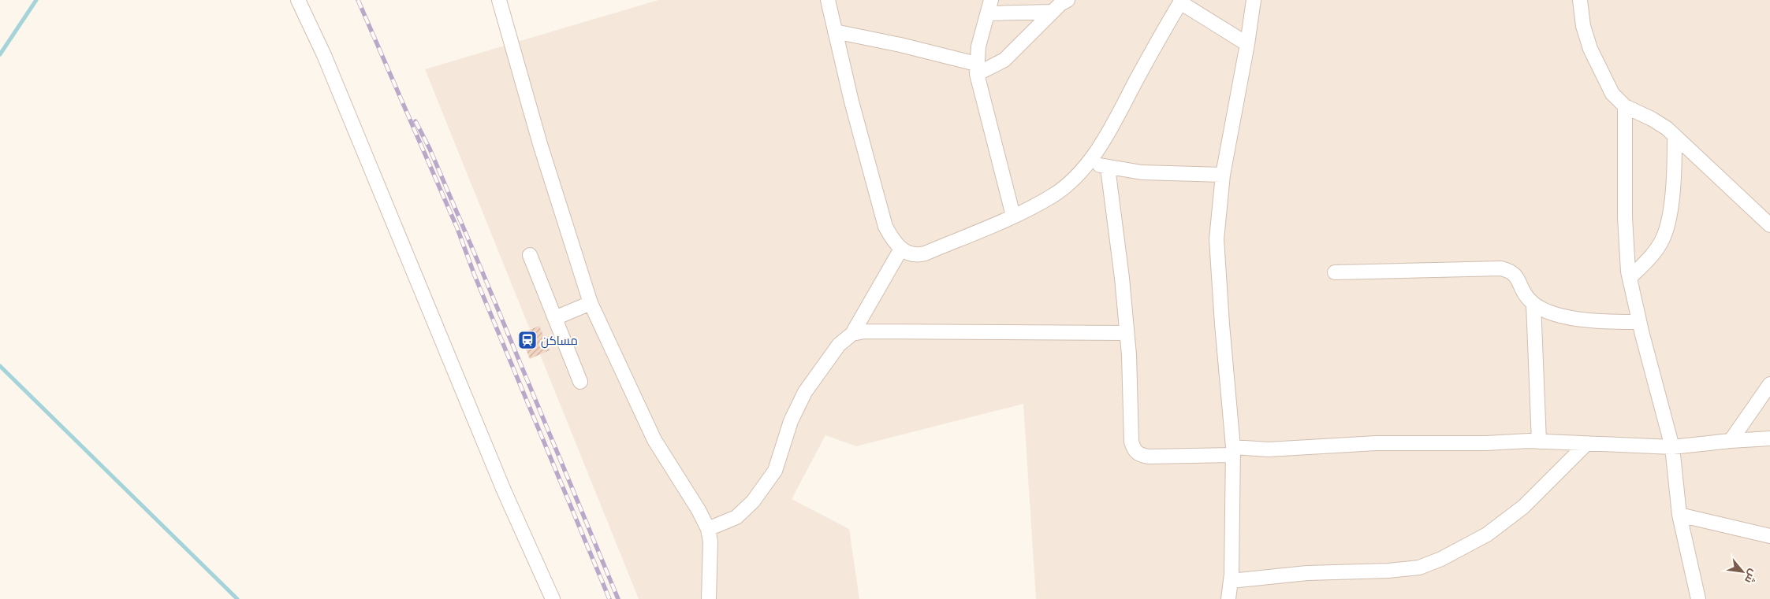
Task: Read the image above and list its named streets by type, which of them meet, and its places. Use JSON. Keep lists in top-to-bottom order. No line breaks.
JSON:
{"places":{"station":["مساكن"]},"north":"bottom right"}
